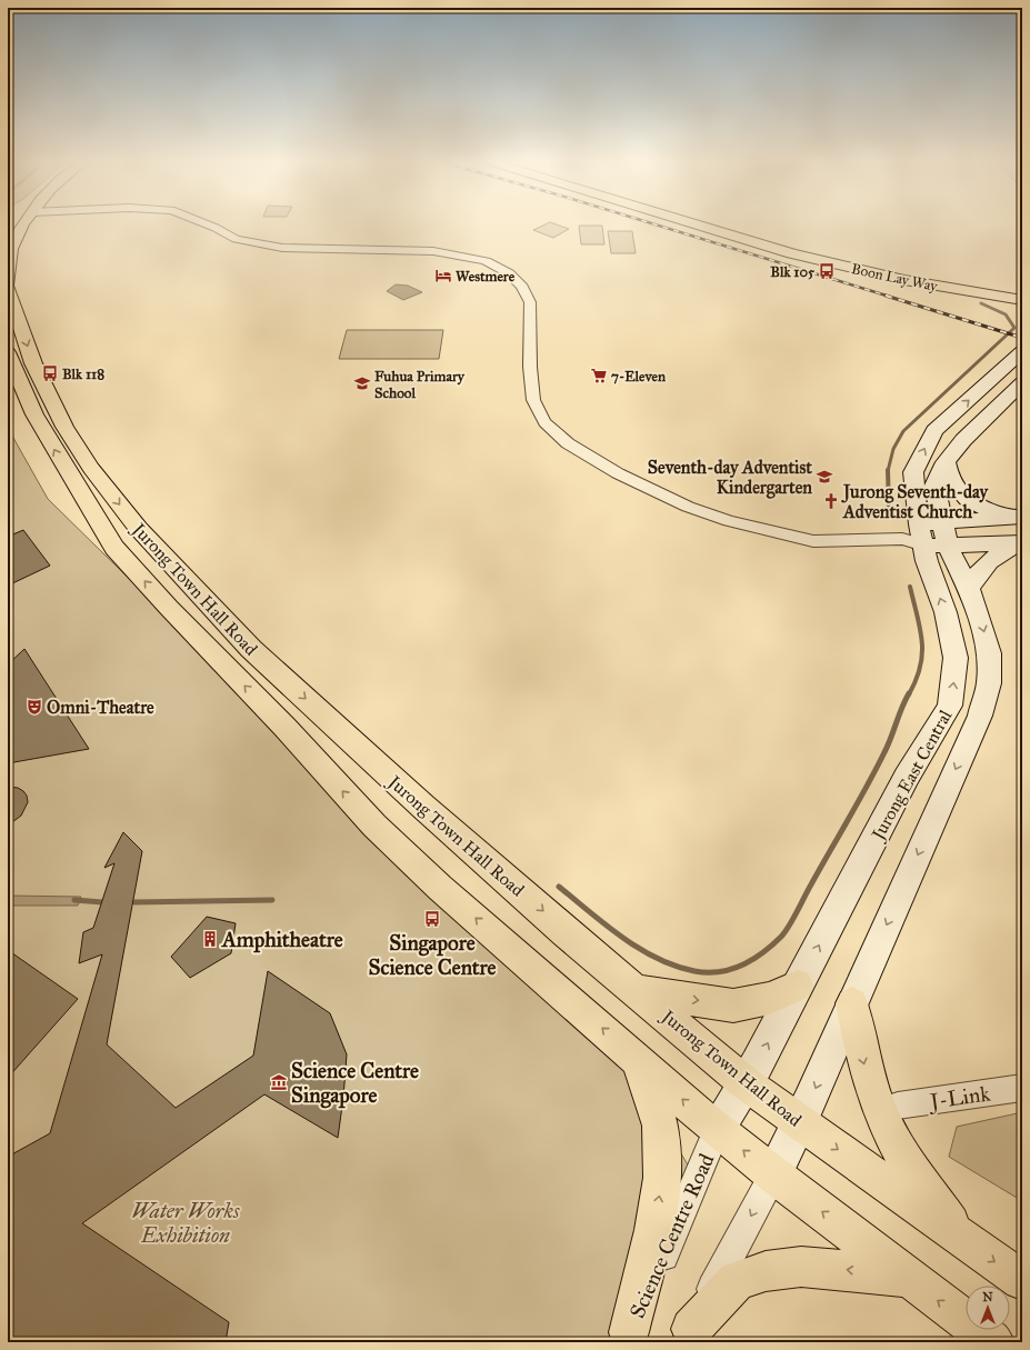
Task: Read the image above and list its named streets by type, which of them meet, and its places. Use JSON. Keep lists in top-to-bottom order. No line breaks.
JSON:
{"streets":{"main road":["Boon Lay Way","Jurong Town Hall Road","Jurong East Central"],"street":["J-Link","Science Centre Road"]},"crossings":[["Jurong Town Hall Road","Jurong East Central"],["Jurong Town Hall Road","Science Centre Road"],["Jurong East Central","Science Centre Road"]],"parks":["Water Works Exhibition"],"places":{"bus stop":["Blk 105","Blk 118","Singapore Science Centre"],"hotel":["Westmere"],"supermarket":["7-Eleven"],"school or university":["Fuhua Primary School","Seventh-day Adventist Kindergarten"],"church":["Jurong Seventh-day Adventist Church"],"theatre":["Omni-Theatre"],"building":["Amphitheatre"],"museum":["Science Centre Singapore"]},"north":"top"}
